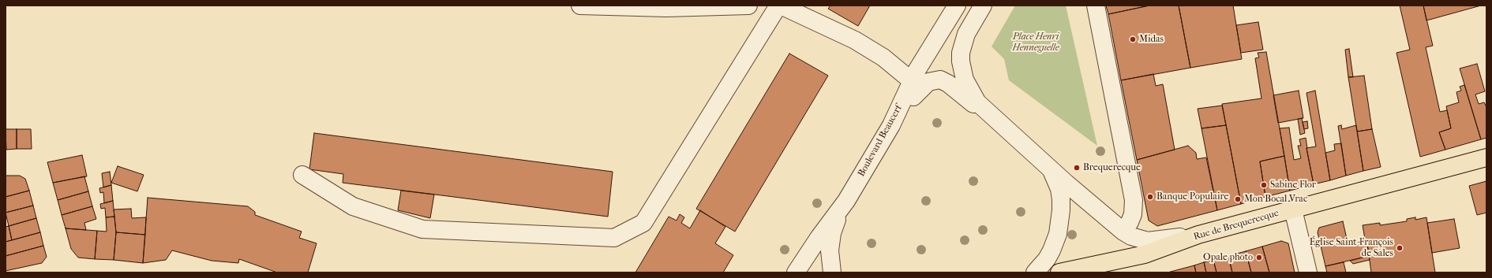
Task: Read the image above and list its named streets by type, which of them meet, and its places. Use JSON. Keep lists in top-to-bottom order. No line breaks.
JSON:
{"streets":{"main road":["Rue de Brequerecque"],"street":["Boulevard Beaucerf"]},"parks":["Place Henri Henneguelle"],"places":["Midas","Brequerecque","Sabine Flor","Banque Populaire","Mon Bocal Vrac","Église Saint-François de Sales","Opale photo"]}
